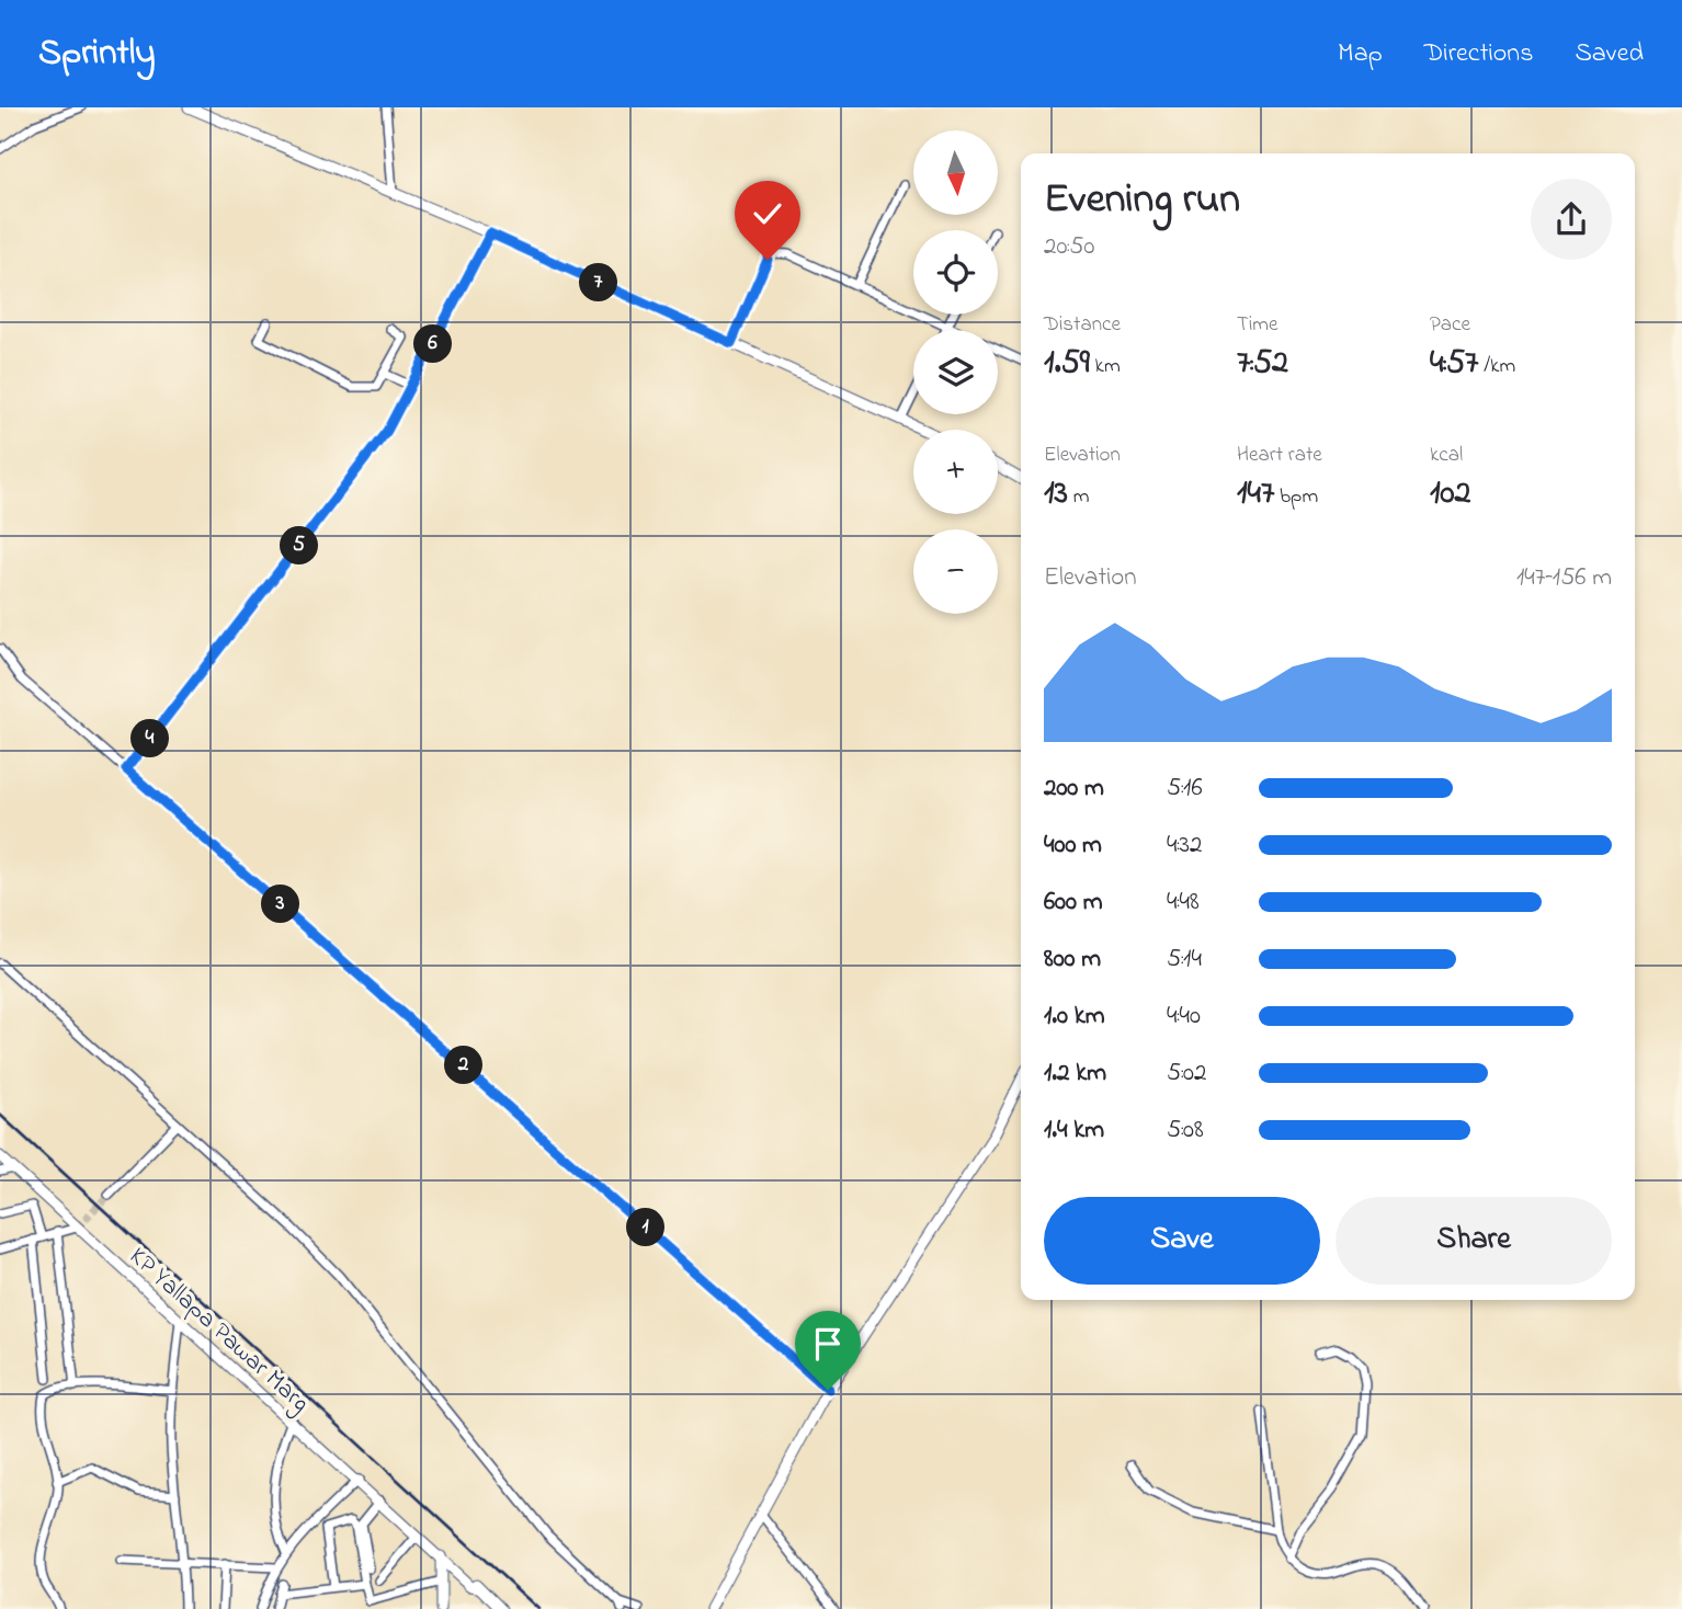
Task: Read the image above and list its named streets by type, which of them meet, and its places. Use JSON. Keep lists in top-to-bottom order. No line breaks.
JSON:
{"streets":{"street":["KP Yallapa Pawar Marg"]},"north":"bottom","page":{"header":"Sprintly","nav":["Map","Directions","Saved"],"map_buttons":["+","−"],"heading":["Evening run","20:50"],"pins":["7","6","5","4","3","2","1"],"stats":[["Distance","1.59 km"],["Time","7:52"],["Pace","4:57 /km"],["Elevation","13 m"],["Heart rate","147 bpm"],["kcal","102"]],"chart":["Elevation","147–156 m"],"list":[{"name":"200 m","note":"5:16"},{"name":"400 m","note":"4:32"},{"name":"600 m","note":"4:48"},{"name":"800 m","note":"5:14"},{"name":"1.0 km","note":"4:40"},{"name":"1.2 km","note":"5:02"},{"name":"1.4 km","note":"5:08"}],"buttons":["Save","Share"]}}
